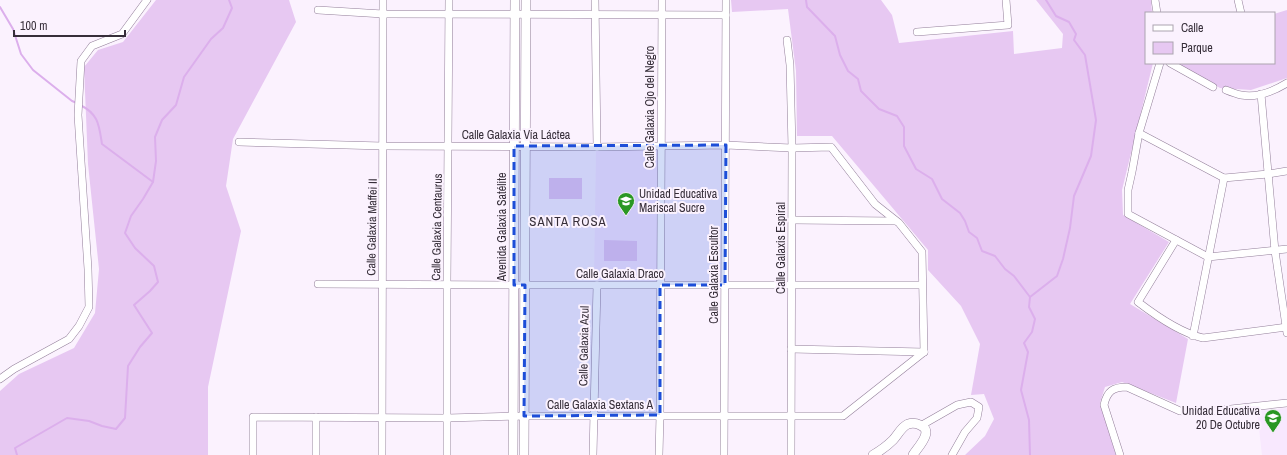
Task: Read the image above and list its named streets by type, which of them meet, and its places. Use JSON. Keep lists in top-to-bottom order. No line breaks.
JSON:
{"streets":{"street":["Calle Galaxia Ojo del Negro","Calle Galaxia Vía Láctea","Calle Galaxia Maffei II","Calle Galaxia Centaurus","Avenida Galaxia Satélite","Calle Galaxis Espiral","Calle Galaxia Draco","Calle Galaxia Escultor","Calle Galaxia Azul","Calle Galaxia Sextans A"]},"crossings":[["Calle Galaxia Ojo del Negro","Calle Galaxia Vía Láctea"],["Calle Galaxia Ojo del Negro","Calle Galaxia Draco"],["Calle Galaxia Ojo del Negro","Calle Galaxia Sextans A"],["Calle Galaxia Vía Láctea","Calle Galaxia Maffei II"],["Calle Galaxia Vía Láctea","Calle Galaxia Centaurus"],["Calle Galaxia Vía Láctea","Avenida Galaxia Satélite"],["Calle Galaxia Vía Láctea","Calle Galaxis Espiral"],["Calle Galaxia Vía Láctea","Calle Galaxia Escultor"],["Calle Galaxia Maffei II","Calle Galaxia Draco"],["Calle Galaxia Maffei II","Calle Galaxia Sextans A"],["Calle Galaxia Centaurus","Calle Galaxia Draco"],["Calle Galaxia Centaurus","Calle Galaxia Sextans A"],["Avenida Galaxia Satélite","Calle Galaxia Draco"],["Avenida Galaxia Satélite","Calle Galaxia Sextans A"],["Calle Galaxis Espiral","Calle Galaxia Draco"],["Calle Galaxis Espiral","Calle Galaxia Sextans A"],["Calle Galaxia Draco","Calle Galaxia Escultor"],["Calle Galaxia Draco","Calle Galaxia Azul"],["Calle Galaxia Escultor","Calle Galaxia Sextans A"],["Calle Galaxia Azul","Calle Galaxia Sextans A"]],"districts":["SANTA ROSA"],"places":{"school or university":["Unidad Educativa Mariscal Sucre","Unidad Educativa 20 De Octubre"]},"legend":["Calle","Parque"],"scale_bar":"100 m"}
